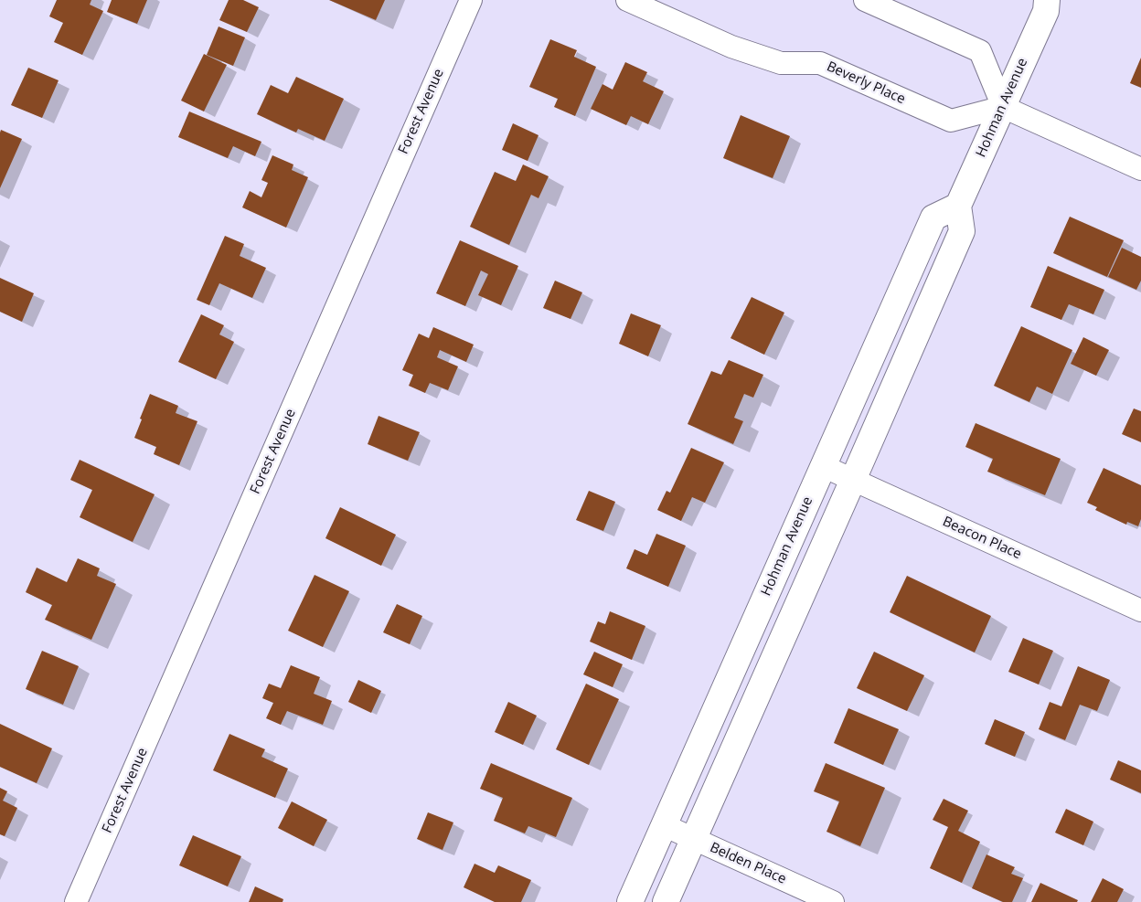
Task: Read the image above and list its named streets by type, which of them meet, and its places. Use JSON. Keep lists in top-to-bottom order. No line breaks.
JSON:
{"streets":{"main road":["Hohman Avenue"],"street":["Beverly Place","Forest Avenue","Beacon Place","Belden Place"]},"crossings":[["Beverly Place","Hohman Avenue"],["Hohman Avenue","Beacon Place"],["Hohman Avenue","Belden Place"]]}
